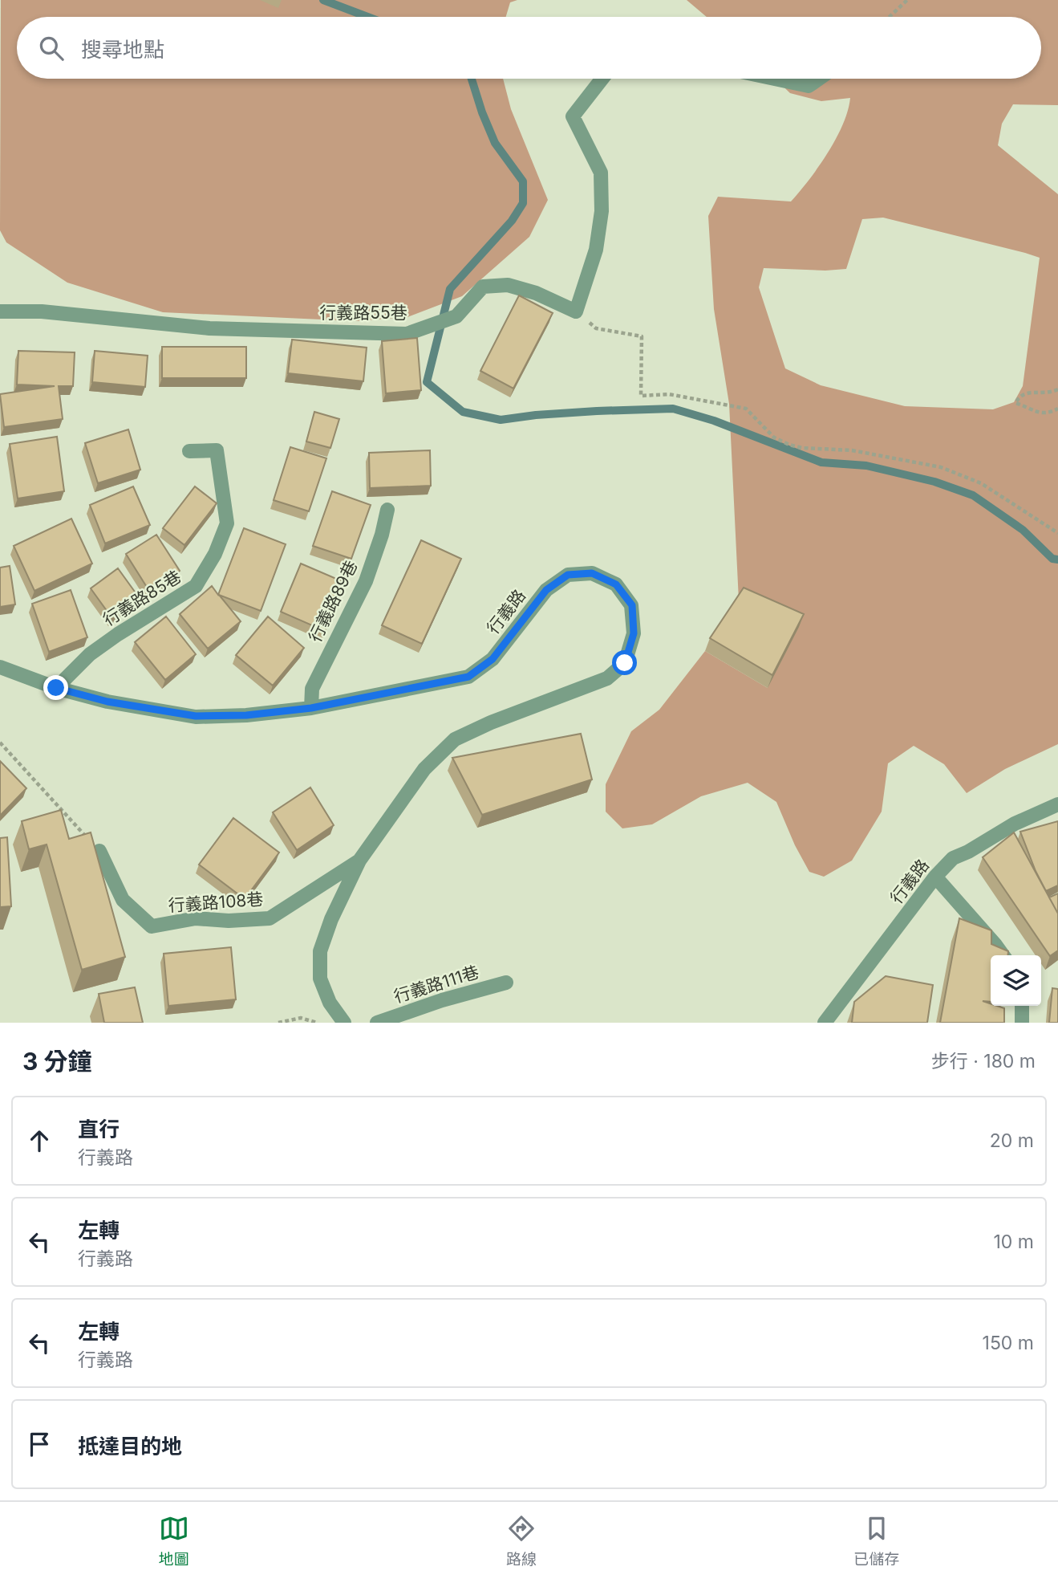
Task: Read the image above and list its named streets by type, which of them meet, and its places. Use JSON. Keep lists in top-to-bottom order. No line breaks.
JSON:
{"streets":{"street":["行義路55巷","行義路85巷","行義路89巷","行義路","行義路108巷","行義路111巷"]},"crossings":[["行義路85巷","行義路"],["行義路89巷","行義路"],["行義路","行義路108巷"]],"page":{"search":"搜尋地點","heading":["3 分鐘","步行 · 180 m"],"list":[["直行","行義路","20 m"],["左轉","行義路","10 m"],["左轉","行義路","150 m"],"抵達目的地"],"nav":["地圖","路線","已儲存"]}}
